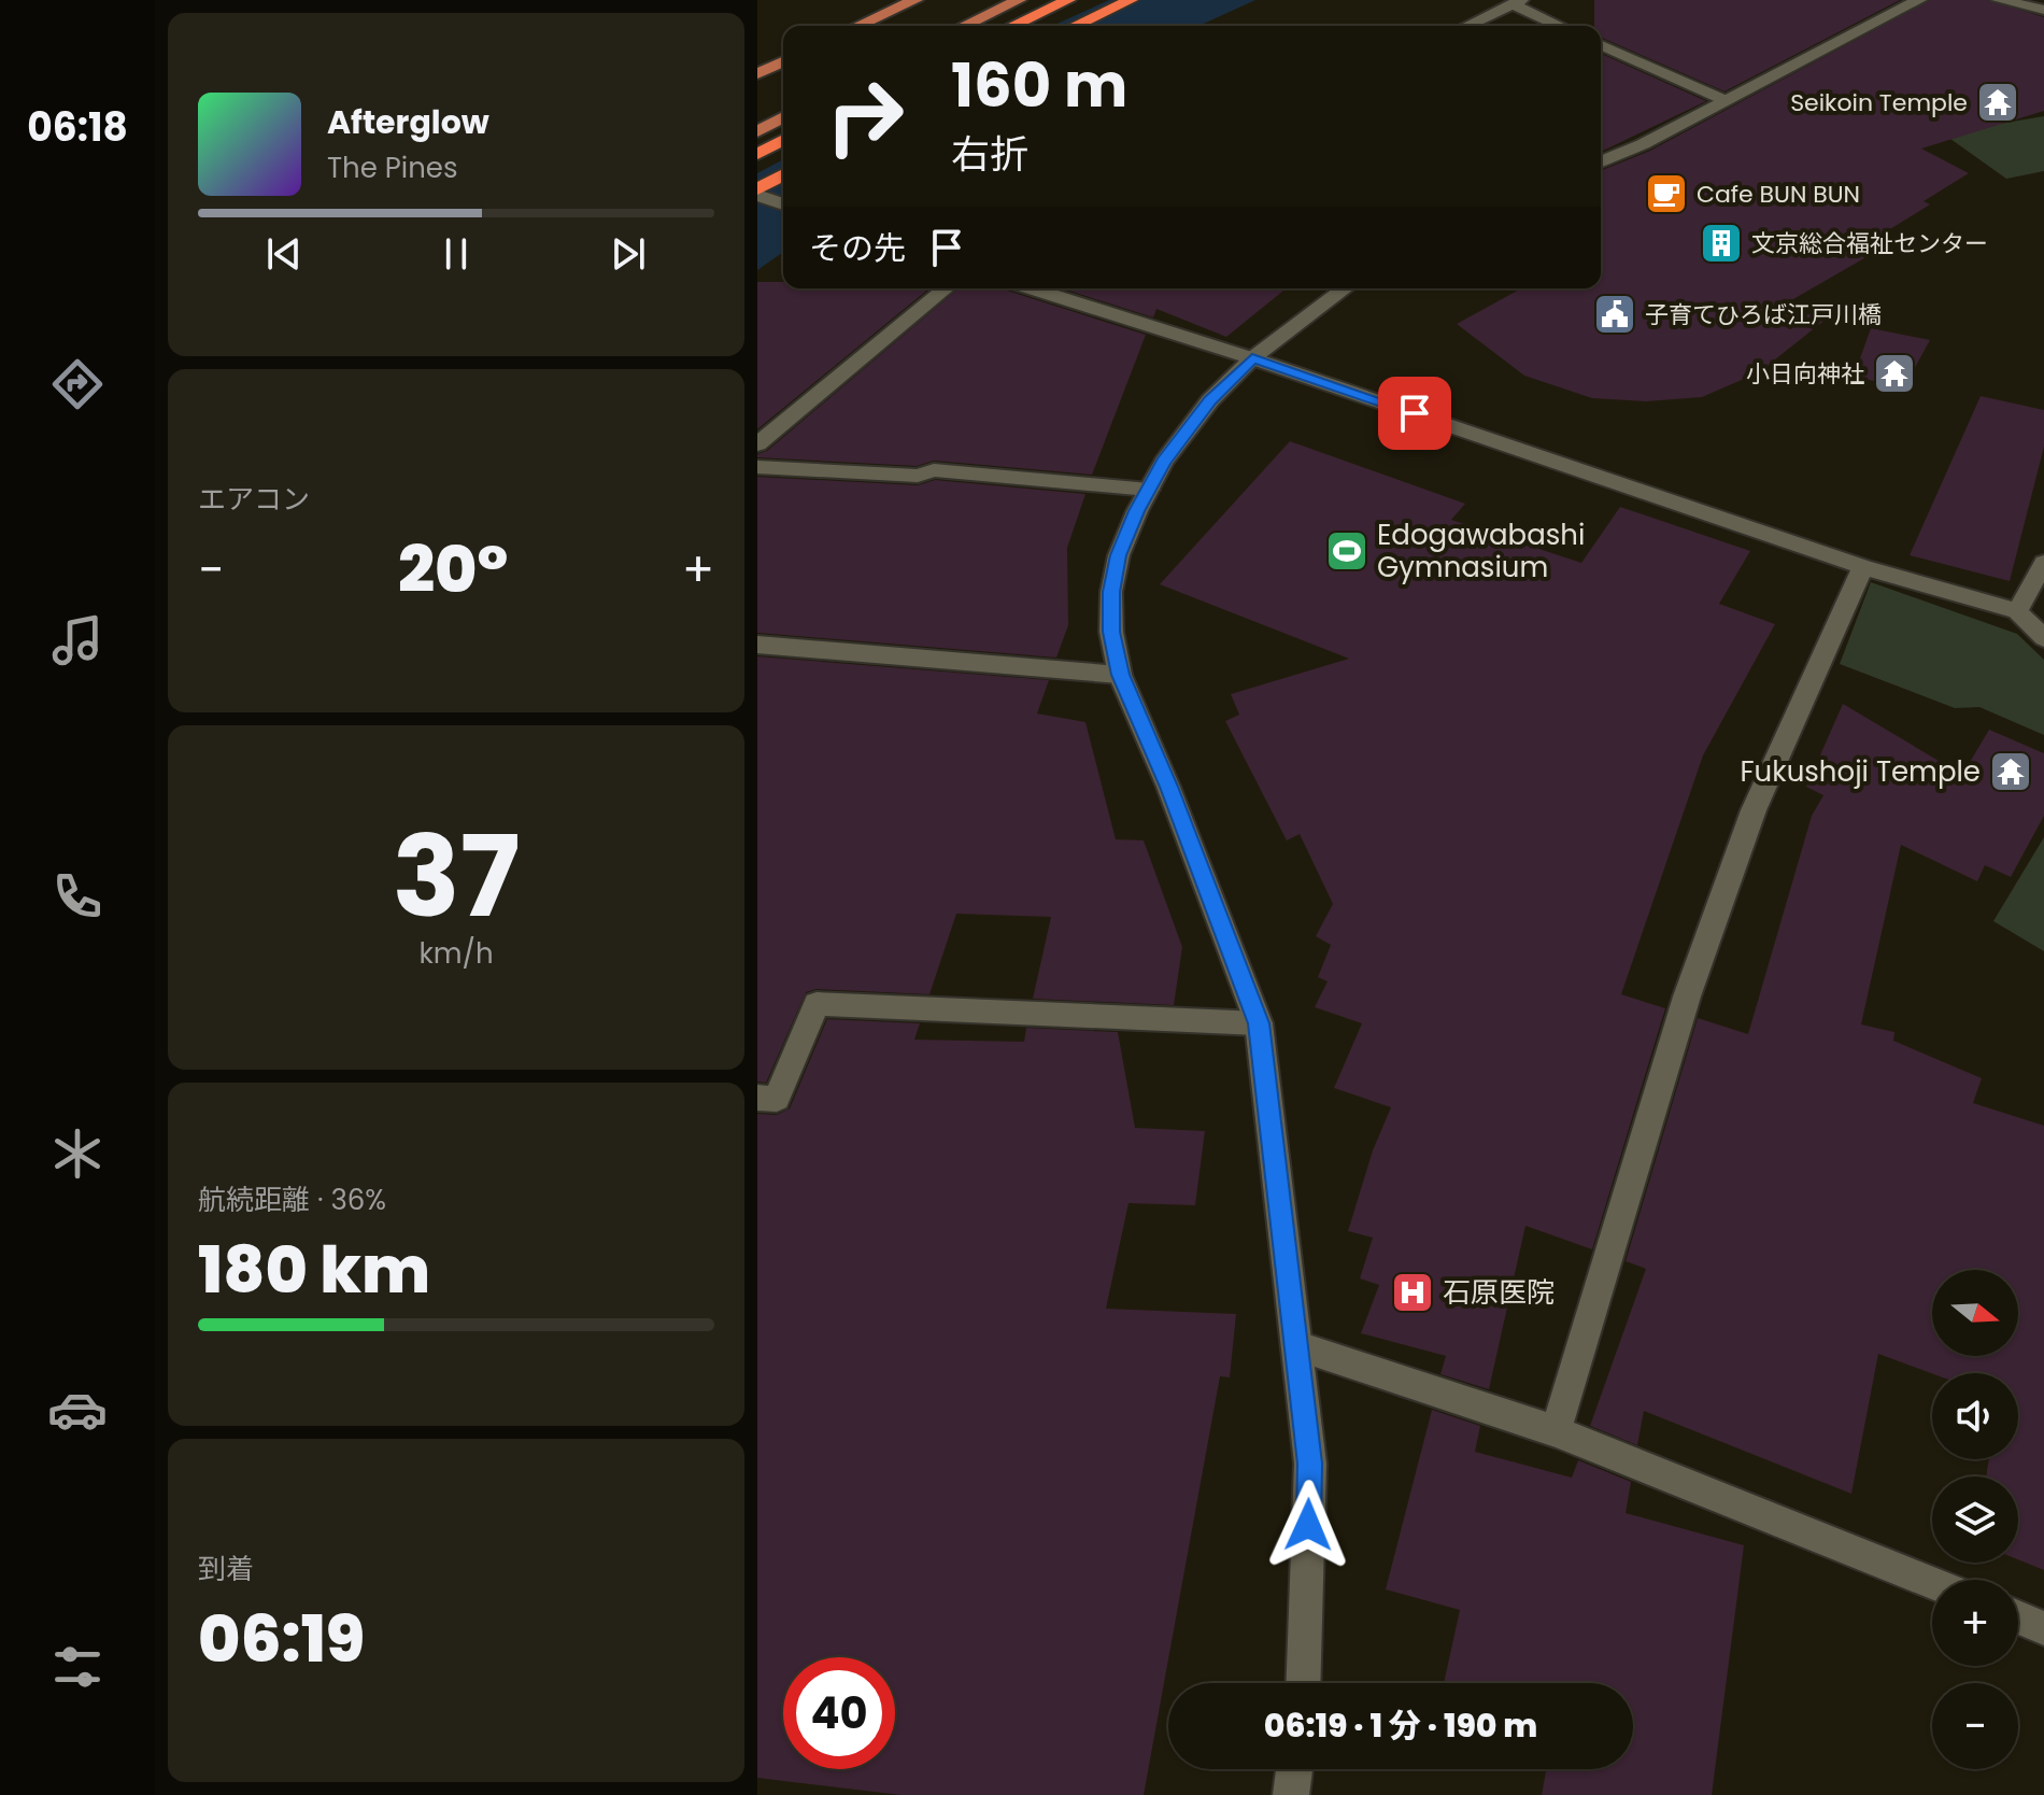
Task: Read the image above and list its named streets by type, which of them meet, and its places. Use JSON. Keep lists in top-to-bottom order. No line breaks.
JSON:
{"places":{"temple":["Seikoin Temple","小日向神社","Fukushoji Temple"],"cafe":["Cafe BUN BUN"],"building":["文京総合福祉センター"],"public building":["子育てひろば江戸川橋"],"sports":["Edogawabashi Gymnasium"],"hospital":["石原医院"]},"north":"right","page":{"tabs":"06:18","turn":["160 m","右折"],"song":["Afterglow","The Pines"],"then":"その先","tile":["エアコン",["37","km/h"],["航続距離 · 36%","180 km"],["到着","06:19"]],"heat":["−","20°","+"],"map_buttons":["+","−"],"limit":"40","trip":"06:19 · 1 分 · 190 m"}}
